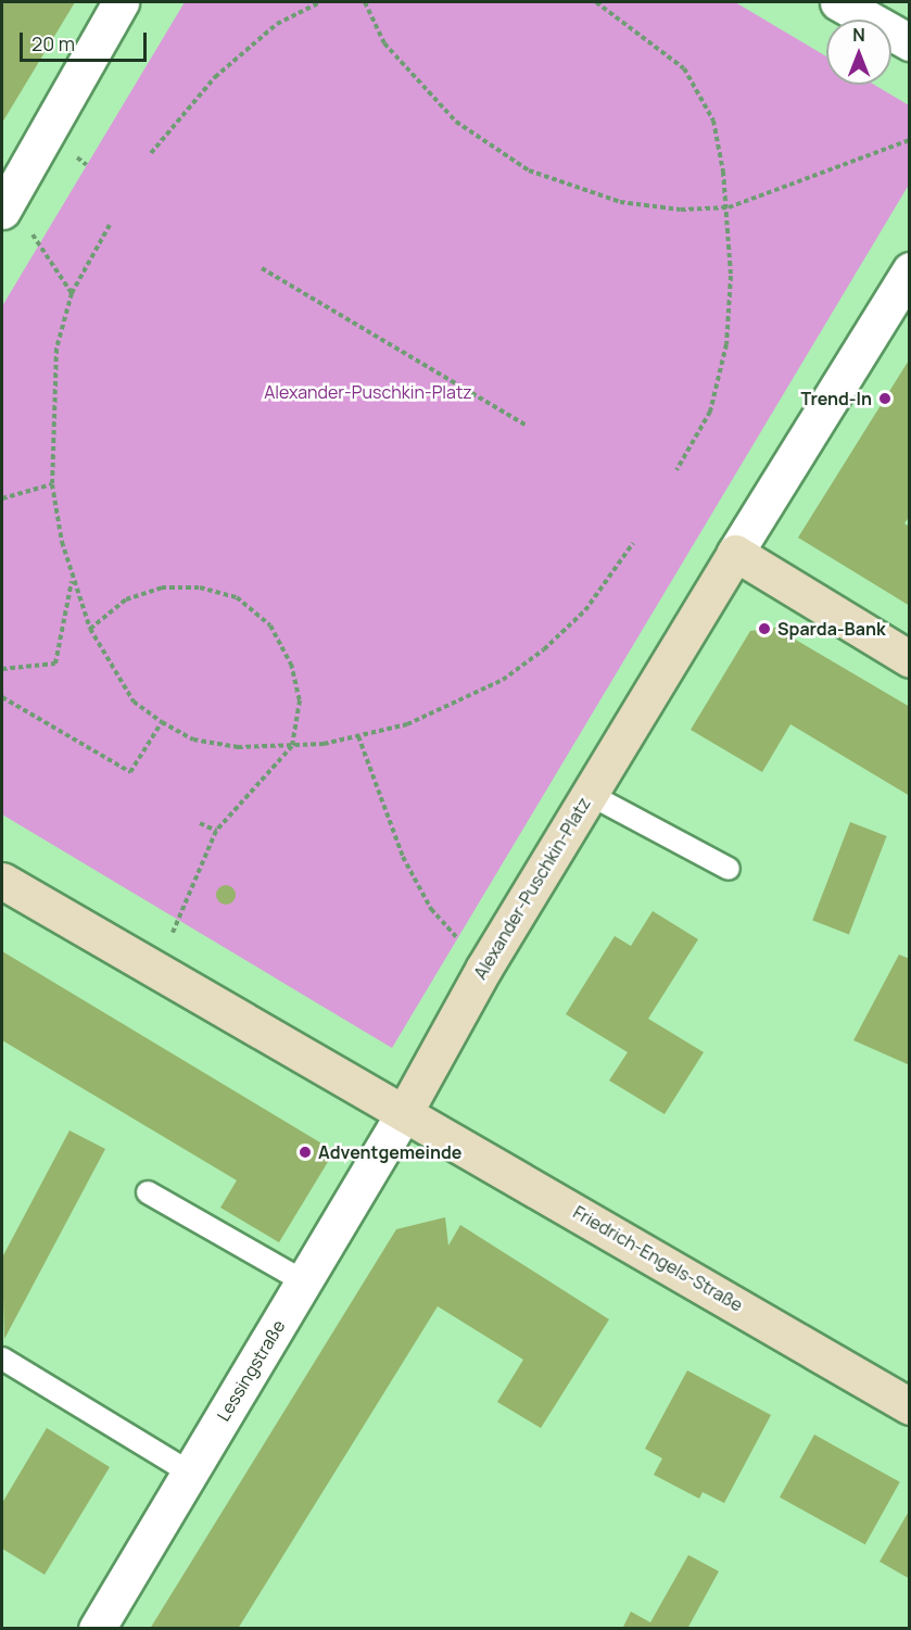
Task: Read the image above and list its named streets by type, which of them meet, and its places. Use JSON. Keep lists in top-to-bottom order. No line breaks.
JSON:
{"streets":{"main road":["Alexander-Puschkin-Platz","Friedrich-Engels-Straße"],"street":["Lessingstraße"]},"crossings":[["Alexander-Puschkin-Platz","Friedrich-Engels-Straße"],["Alexander-Puschkin-Platz","Lessingstraße"],["Friedrich-Engels-Straße","Lessingstraße"]],"parks":["Alexander-Puschkin-Platz"],"places":["Trend-In","Sparda-Bank","Adventgemeinde"],"scale_bar":"20 m","north":"top"}
